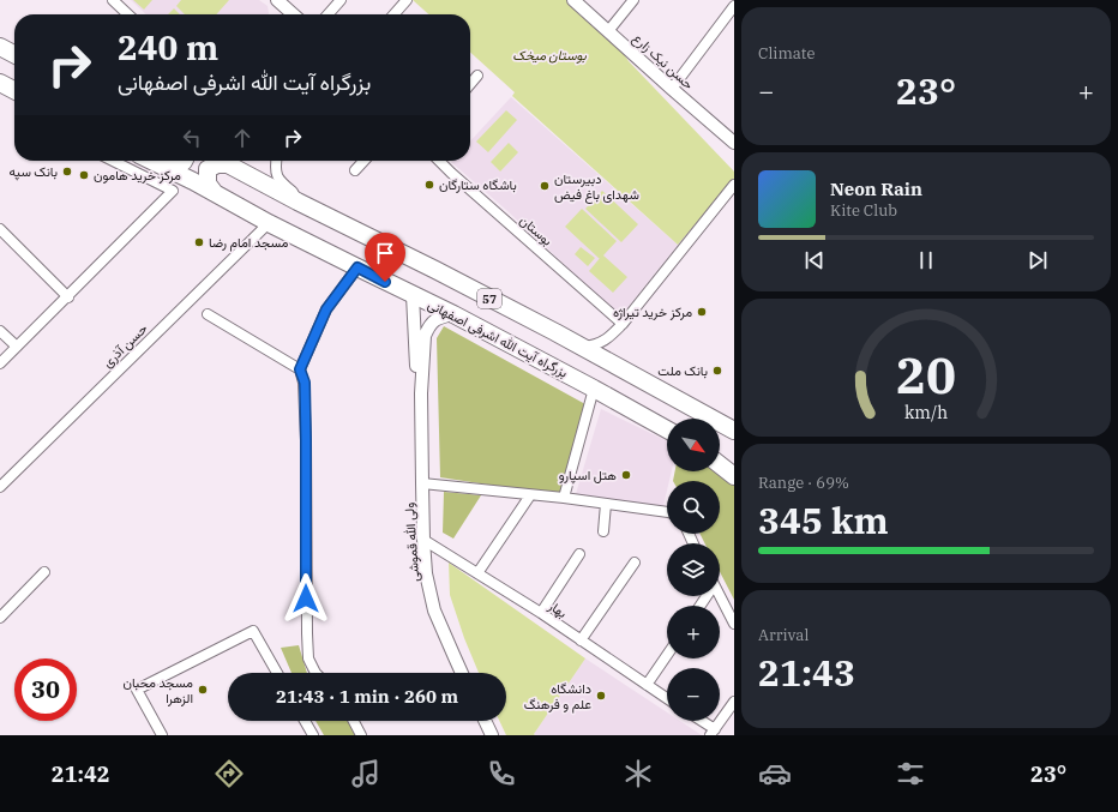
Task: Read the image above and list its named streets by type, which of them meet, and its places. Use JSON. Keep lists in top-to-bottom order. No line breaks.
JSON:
{"streets":{"highway":["57","بزرگراه آیت الله اشرفی اصفهانی"],"street":["حسن نیک زارع","بوستان","حسن آذری","ولی الله قموشی","بهار"]},"crossings":[["بزرگراه آیت الله اشرفی اصفهانی","حسن آذری"],["بزرگراه آیت الله اشرفی اصفهانی","ولی الله قموشی"],["ولی الله قموشی","بهار"]],"parks":["بوستان میخک"],"places":["بانک سپه","مرکز خرید هامون","باشگاه ستارگان","دبیرستان شهدای باغ فیض","مسجد امام رضا","مرکز خرید تیراژه","بانک ملت","هتل اسپارو","مسجد محبان الزهرا","دانشگاه علم و فرهنگ"],"north":"bottom right","page":{"tile":["Climate",["Range · 69%","345 km"],["Arrival","21:43"]],"turn":["240 m","بزرگراه آیت الله اشرفی اصفهانی"],"heat":["−","23°","+"],"song":["Neon Rain","Kite Club"],"map_buttons":["+","−"],"limit":"30","trip":"21:43 · 1 min · 260 m","tabs":["21:42","23°"],"gauge":["20","km/h"]}}
